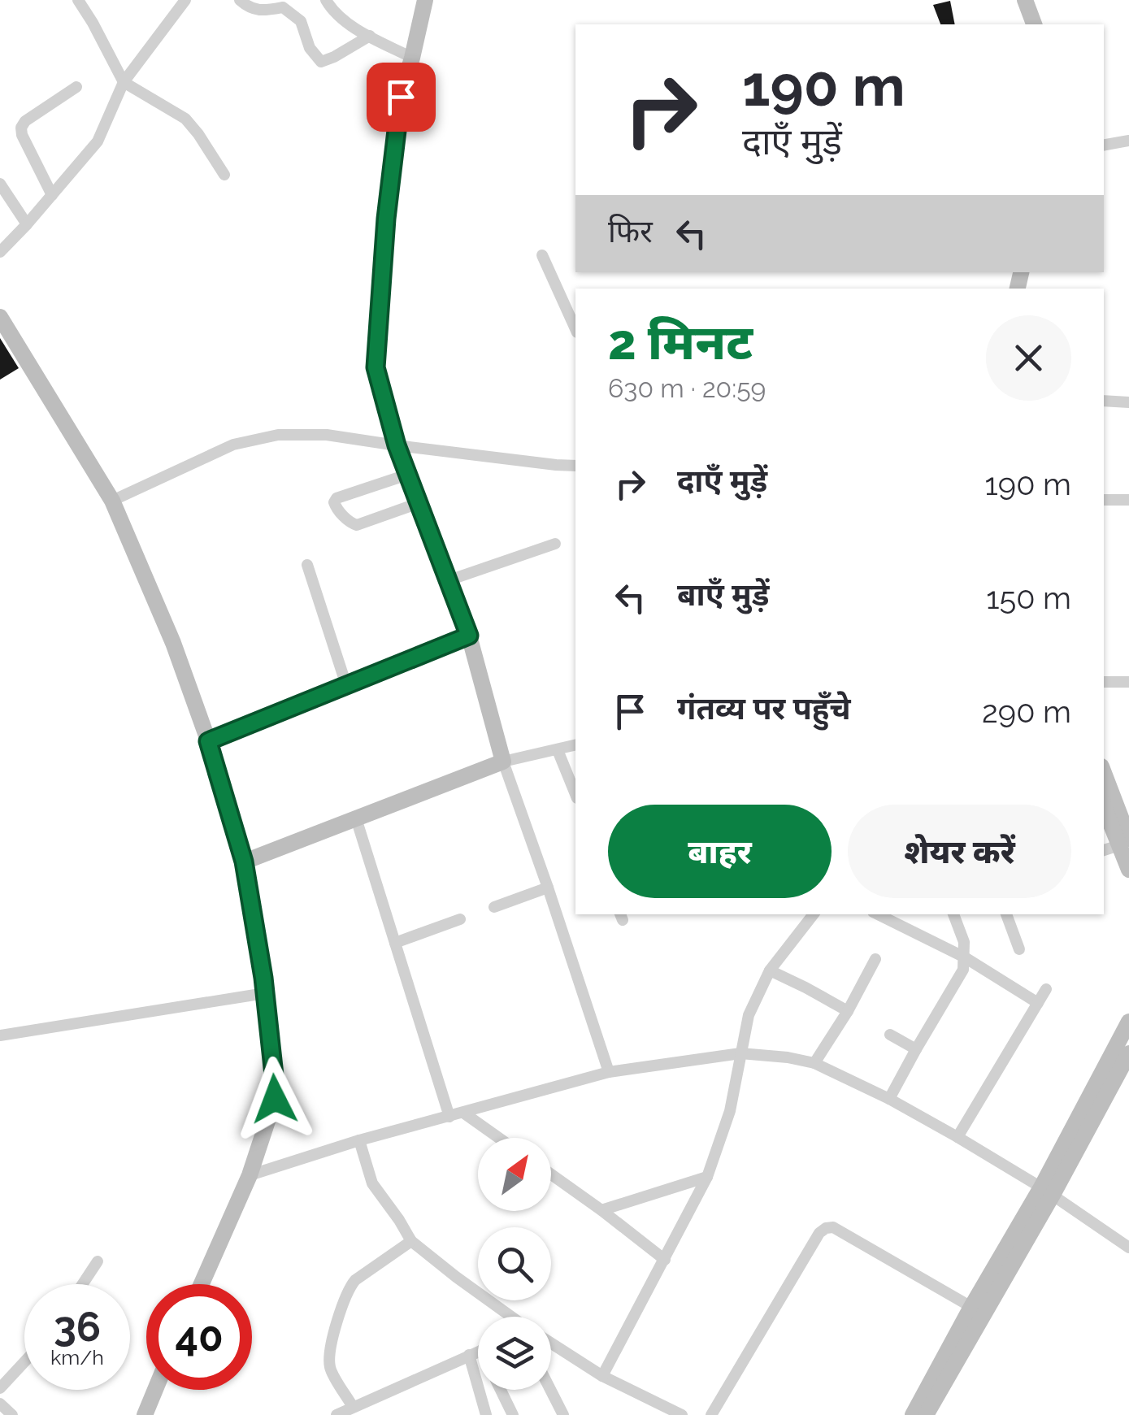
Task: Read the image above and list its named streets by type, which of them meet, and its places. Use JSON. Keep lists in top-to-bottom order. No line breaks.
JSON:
{"north":"top right","page":{"turn":["190 m","दाएँ मुड़ें"],"then":"फिर","heading":["2 मिनट","630 m · 20:59"],"list":[{"name":"दाएँ मुड़ें","value":"190 m"},{"name":"बाएँ मुड़ें","value":"150 m"},{"name":"गंतव्य पर पहुँचे","value":"290 m"}],"buttons":["बाहर","शेयर करें"],"speed":"36 km/h","limit":"40"}}
